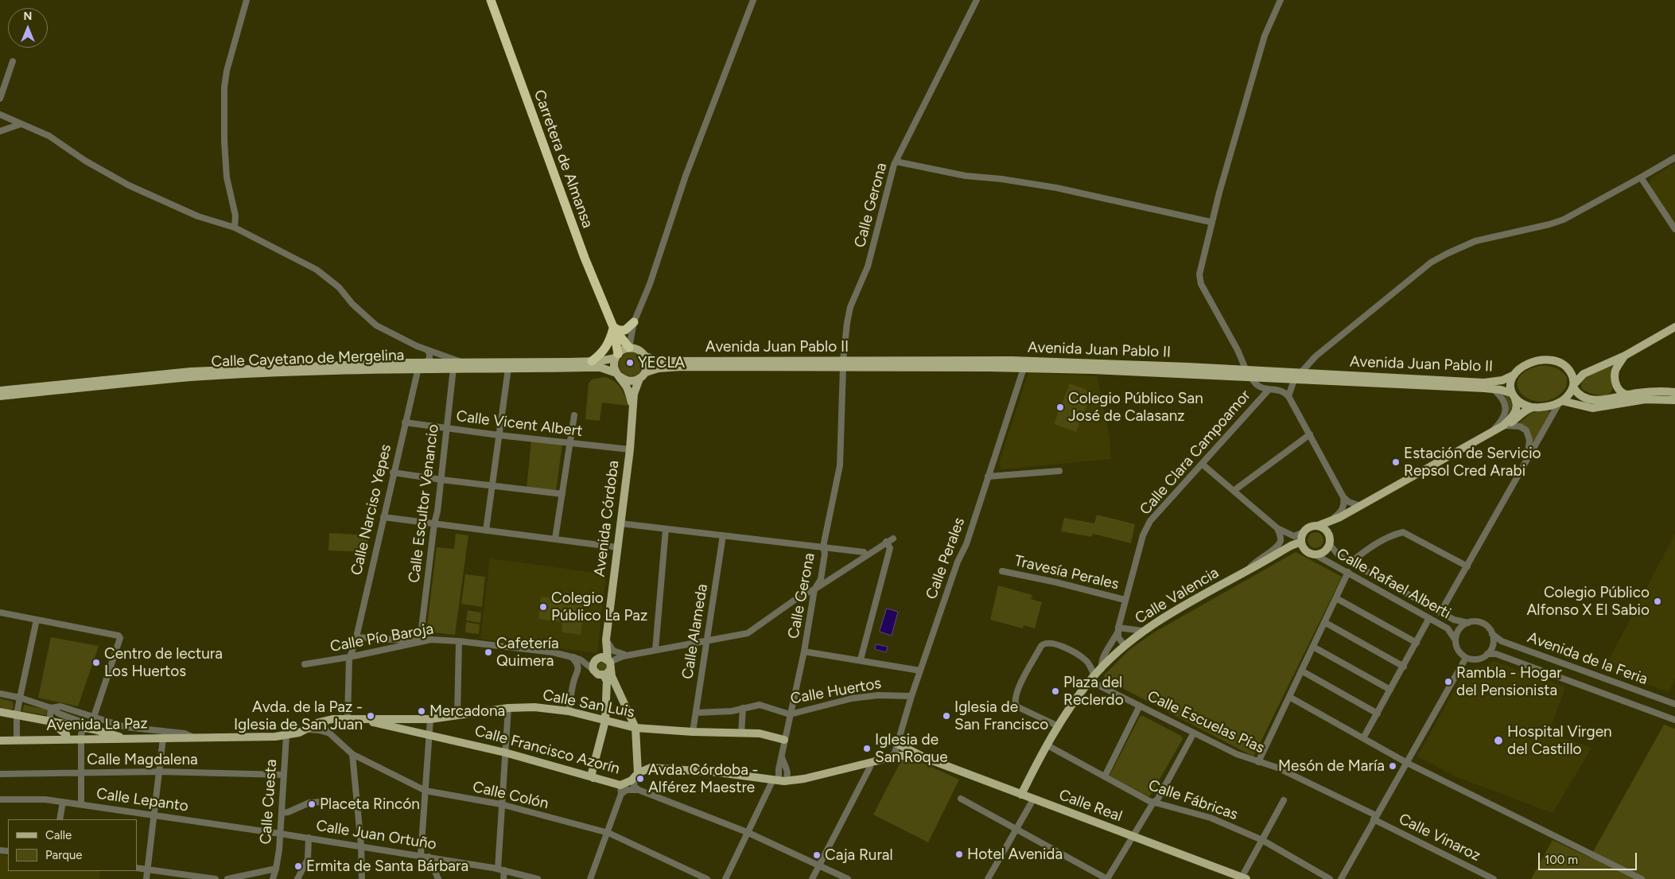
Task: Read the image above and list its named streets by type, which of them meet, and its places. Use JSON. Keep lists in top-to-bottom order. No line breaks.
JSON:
{"streets":{"highway":["Carretera de Almansa"],"main road":["Avenida Juan Pablo II","Calle Cayetano de Mergelina","Avenida Córdoba","Calle Valencia","Calle San Luis","Avenida La Paz","Calle Francisco Azorín","Calle Real"],"street":["Calle Gerona","Calle Vicent Albert","Calle Clara Campoamor","Calle Escultor Venancio","Calle Narciso Yepes","Calle Perales","Travesía Perales","Calle Rafael Alberti","Calle Alameda","Calle Pío Baroja","Avenida de la Feria","Calle Huertos","Calle Escuelas Pías","Calle Magdalena","Calle Colón","Calle Lepanto","Calle Fábricas","Calle Cuesta","Calle Juan Ortuño","Calle Vinaroz"]},"crossings":[["Calle Gerona","Avenida Juan Pablo II"],["Calle Gerona","Calle Huertos"],["Calle Gerona","Calle San Luis"],["Calle Gerona","Calle Francisco Azorín"],["Avenida Juan Pablo II","Calle Perales"],["Calle Cayetano de Mergelina","Calle Escultor Venancio"],["Calle Cayetano de Mergelina","Calle Narciso Yepes"],["Calle Cayetano de Mergelina","Avenida Córdoba"],["Calle Vicent Albert","Calle Escultor Venancio"],["Calle Vicent Albert","Calle Narciso Yepes"],["Calle Vicent Albert","Avenida Córdoba"],["Calle Clara Campoamor","Travesía Perales"],["Calle Clara Campoamor","Calle Valencia"],["Calle Escultor Venancio","Calle Pío Baroja"],["Calle Narciso Yepes","Calle Pío Baroja"],["Calle Narciso Yepes","Avenida La Paz"],["Calle Perales","Calle Huertos"],["Calle Perales","Calle Francisco Azorín"],["Calle Rafael Alberti","Calle Valencia"],["Calle Rafael Alberti","Avenida de la Feria"],["Calle Valencia","Calle Escuelas Pías"],["Calle Valencia","Calle Fábricas"],["Calle Valencia","Calle Real"],["Calle Alameda","Calle Huertos"],["Calle Alameda","Calle San Luis"],["Calle San Luis","Avenida La Paz"],["Calle San Luis","Calle Francisco Azorín"],["Calle Escuelas Pías","Calle Vinaroz"],["Avenida La Paz","Calle Francisco Azorín"],["Avenida La Paz","Calle Colón"],["Avenida La Paz","Calle Cuesta"],["Calle Francisco Azorín","Calle Real"],["Calle Magdalena","Calle Cuesta"],["Calle Lepanto","Calle Cuesta"],["Calle Lepanto","Calle Juan Ortuño"],["Calle Cuesta","Calle Juan Ortuño"]],"places":["YECLA","Colegio Público San José de Calasanz","Estación de Servicio Repsol Cred Arabi","Colegio Público Alfonso X El Sabio","Colegio Público La Paz","Cafetería Quimera","Centro de lectura Los Huertos","Rambla - Hogar del Pensionista","Plaza del Reclerdo","Mercadona","Avda. de la Paz - Iglesia de San Juan","Iglesia de San Francisco","Hospital Virgen del Castillo","Iglesia de San Roque","Mesón de María","Avda. Córdoba - Alférez Maestre","Placeta Rincón","Hotel Avenida","Caja Rural","Ermita de Santa Bárbara"],"legend":["Calle","Parque"],"scale_bar":"100 m","north":"top"}
